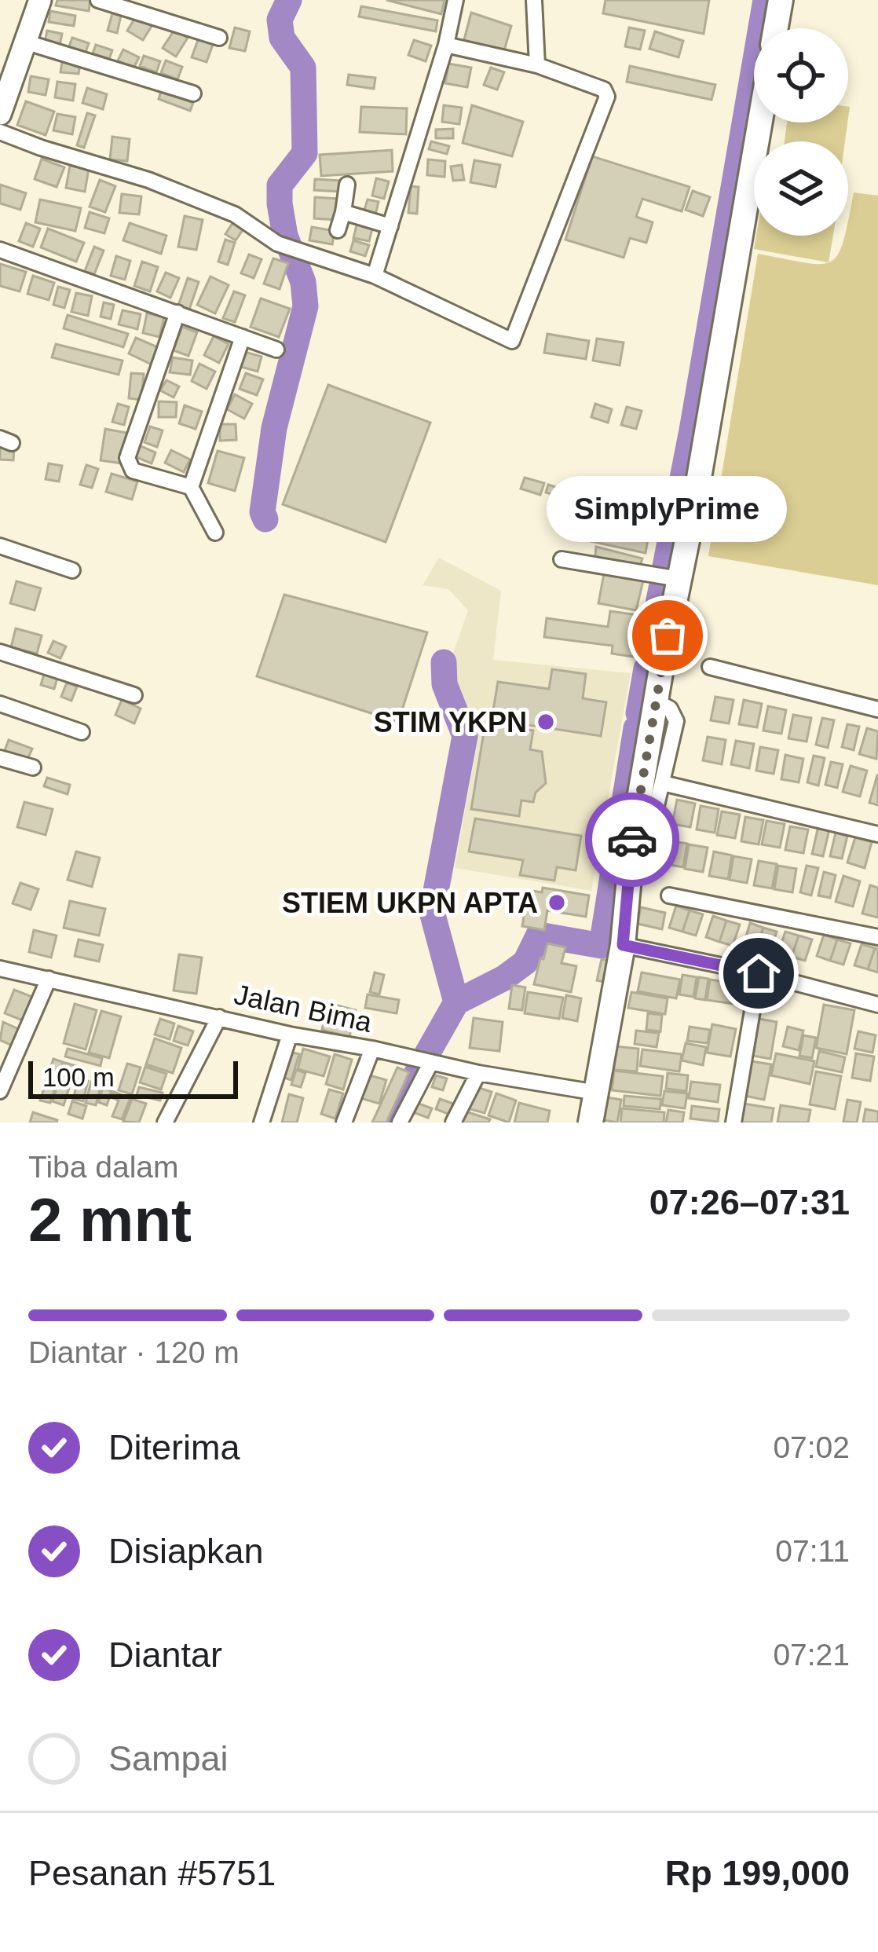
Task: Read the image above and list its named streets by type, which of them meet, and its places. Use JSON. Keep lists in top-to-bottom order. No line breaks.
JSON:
{"streets":{"street":["Jalan Bima"]},"places":["SimplyPrime","STIM YKPN","STIEM UKPN APTA"],"scale_bar":"100 m","page":{"bubble":"SimplyPrime","scale":"100 m","heading":["2 mnt","Tiba dalam","07:26–07:31"],"panel":["Pesanan #5751","Rp 199,000"],"bar":"Diantar · 120 m","list":[["Diterima","07:02"],["Disiapkan","07:11"],["Diantar","07:21"],"Sampai"]}}
